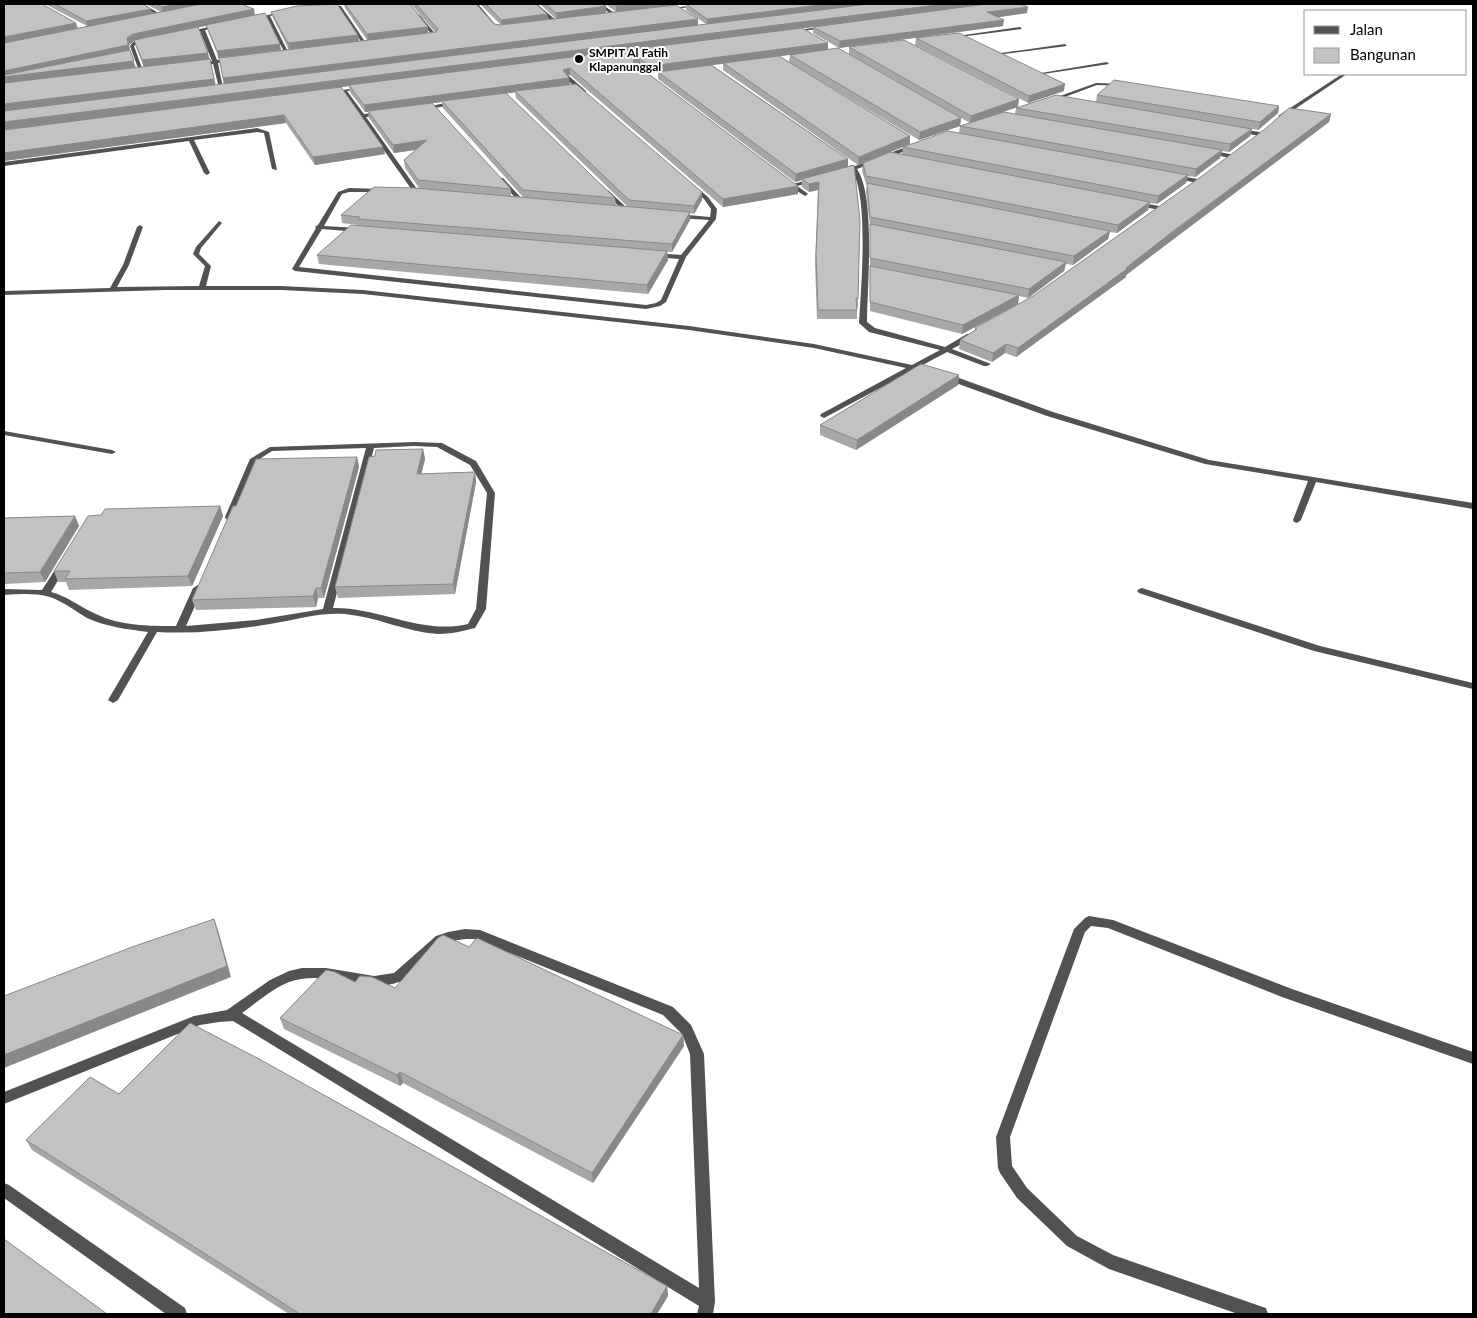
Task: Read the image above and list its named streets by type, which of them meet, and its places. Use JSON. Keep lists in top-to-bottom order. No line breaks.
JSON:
{"places":["SMPIT Al Fatih Klapanunggal"],"legend":["Jalan","Bangunan"]}
